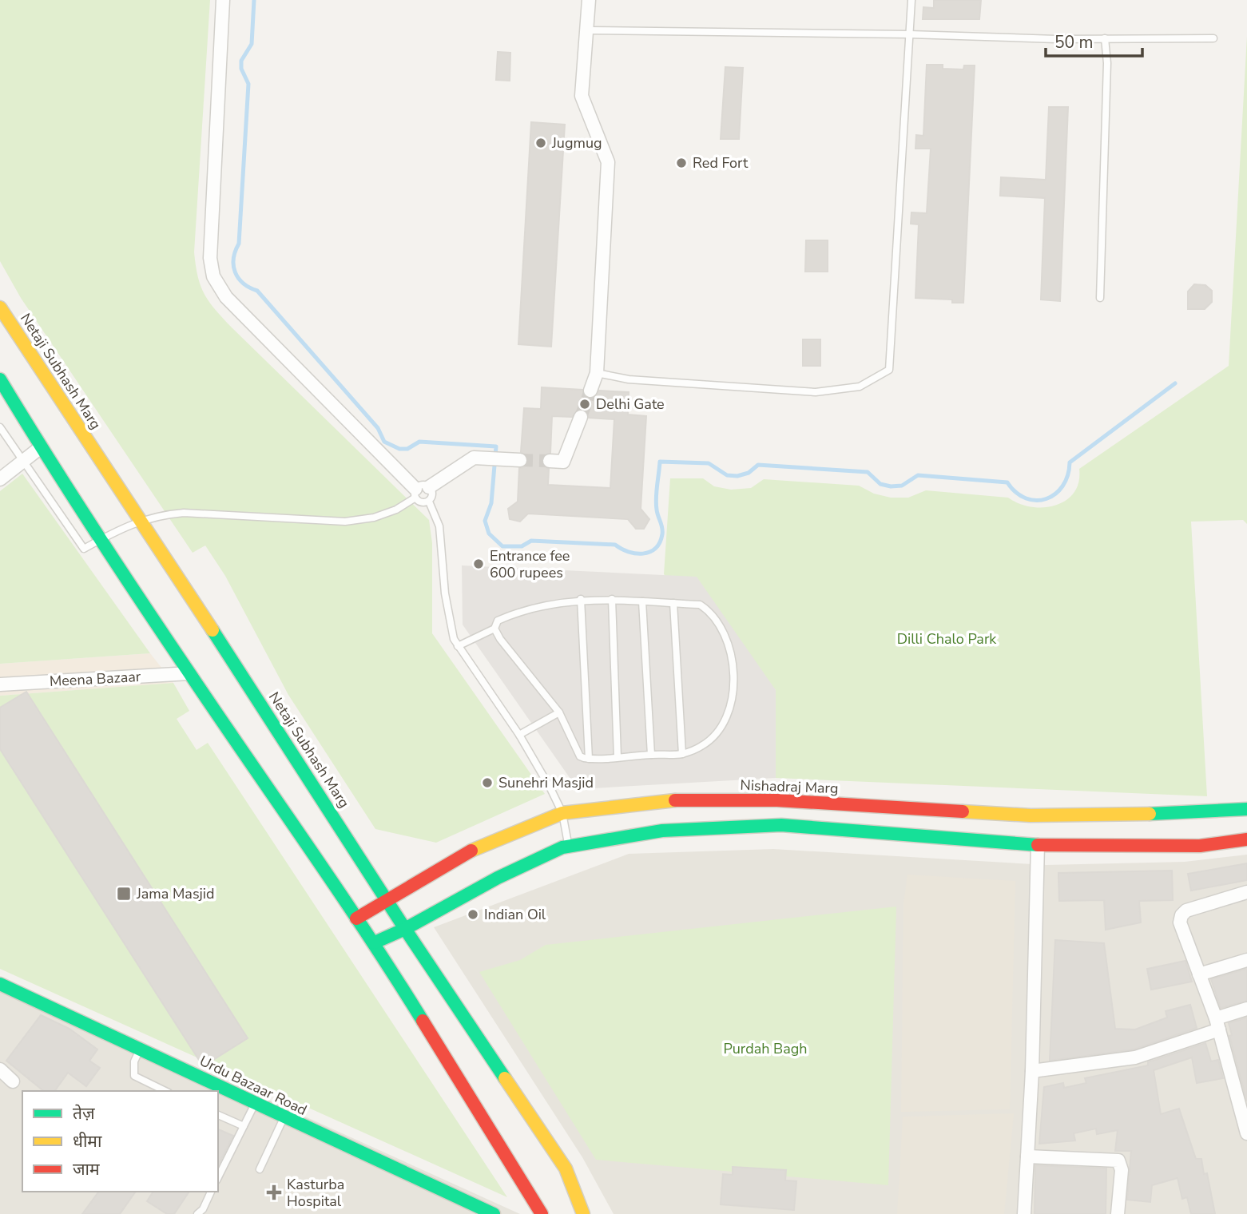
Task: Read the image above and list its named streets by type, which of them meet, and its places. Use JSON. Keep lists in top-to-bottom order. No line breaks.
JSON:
{"streets":{"main road":["Netaji Subhash Marg","Nishadraj Marg","Urdu Bazaar Road"],"street":["Meena Bazaar"]},"crossings":[["Netaji Subhash Marg","Nishadraj Marg"]],"parks":["Dilli Chalo Park","Purdah Bagh"],"places":{"other":["Jugmug","Red Fort","Delhi Gate","Entrance fee 600 rupees","Sunehri Masjid","Indian Oil"],"transit":["Jama Masjid"],"health":["Kasturba Hospital"]},"legend":["तेज़","धीमा","जाम"],"scale_bar":"50 m"}
